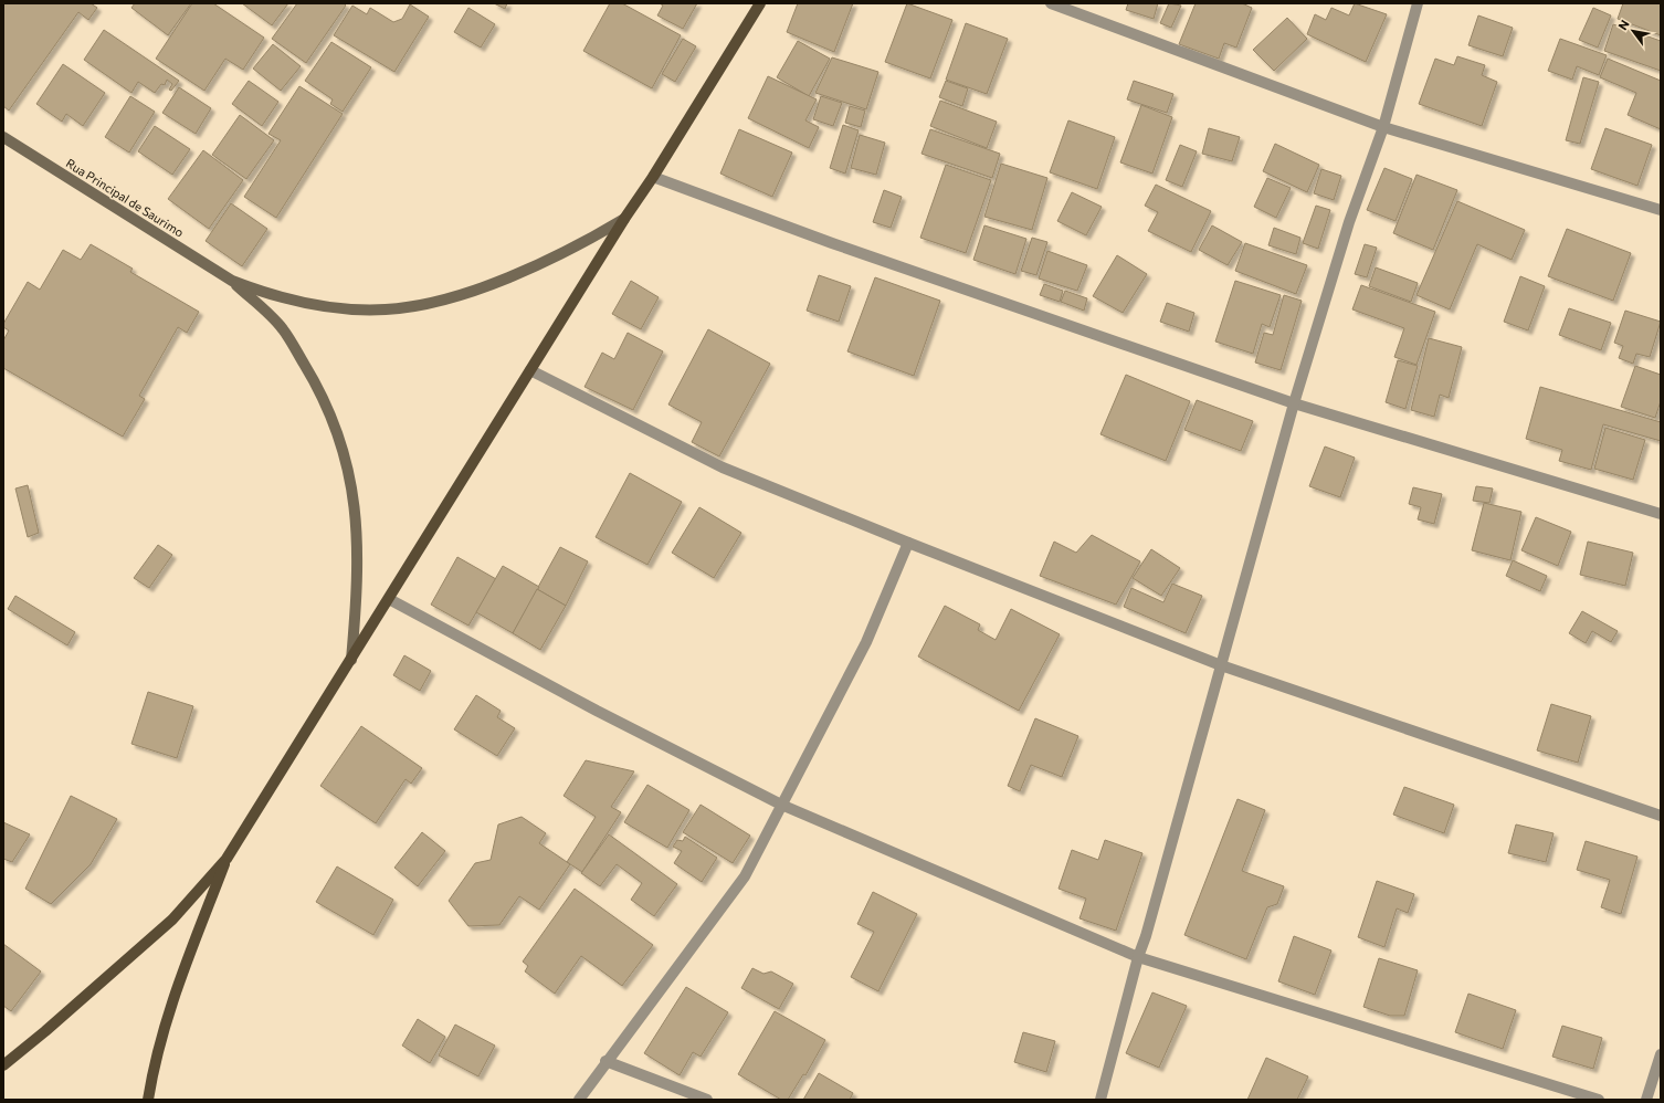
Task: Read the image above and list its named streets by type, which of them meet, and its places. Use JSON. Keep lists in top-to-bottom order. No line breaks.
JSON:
{"streets":{"street":["Rua Principal de Saurimo"]},"north":"top left"}
